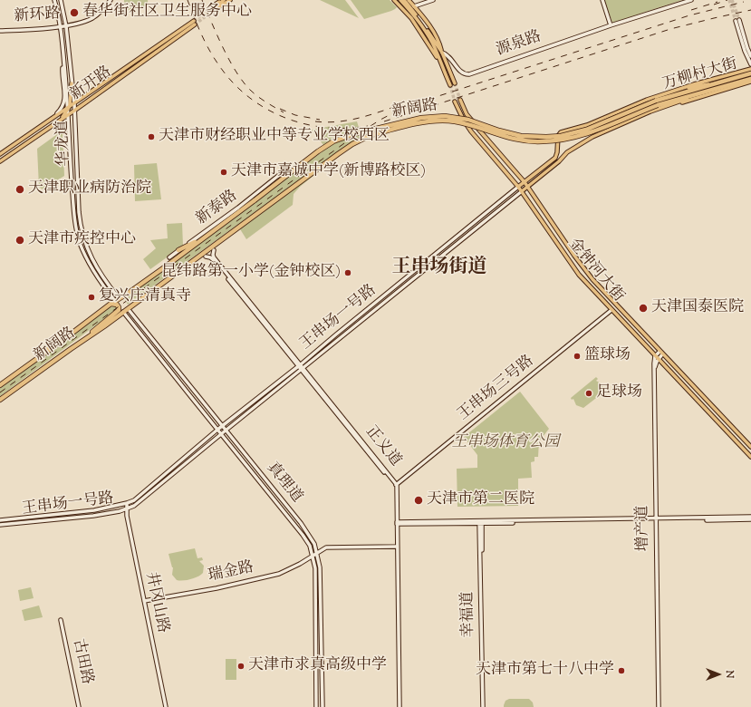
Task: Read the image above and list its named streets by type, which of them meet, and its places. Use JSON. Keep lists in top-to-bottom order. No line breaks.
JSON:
{"streets":{"highway":["万柳村大街","新阔路"],"main road":["新环路","源泉路","新开路","华龙道","新泰路","金钟河大街","王串场一号路","王串场三号路","正义道","真理道","增产道","瑞金路","井冈山路","幸福道","古田路"]},"crossings":[["新环路","华龙道"],["万柳村大街","新阔路"],["新开路","华龙道"],["新阔路","真理道"],["金钟河大街","王串场一号路"],["金钟河大街","王串场三号路"],["金钟河大街","增产道"],["王串场一号路","正义道"],["王串场一号路","真理道"],["王串场一号路","井冈山路"],["王串场三号路","正义道"],["正义道","瑞金路"],["真理道","瑞金路"],["瑞金路","井冈山路"]],"districts":["王串场街道"],"parks":["王串场体育公园"],"places":["春华街社区卫生服务中心","天津市财经职业中等专业学校西区","天津市嘉诚中学(新博路校区)","天津职业病防治院","天津市疾控中心","昆纬路第一小学(金钟校区)","复兴庄清真寺","天津国泰医院","篮球场","足球场","天津市第二医院","天津市求真高级中学","天津市第七十八中学"],"north":"right"}
